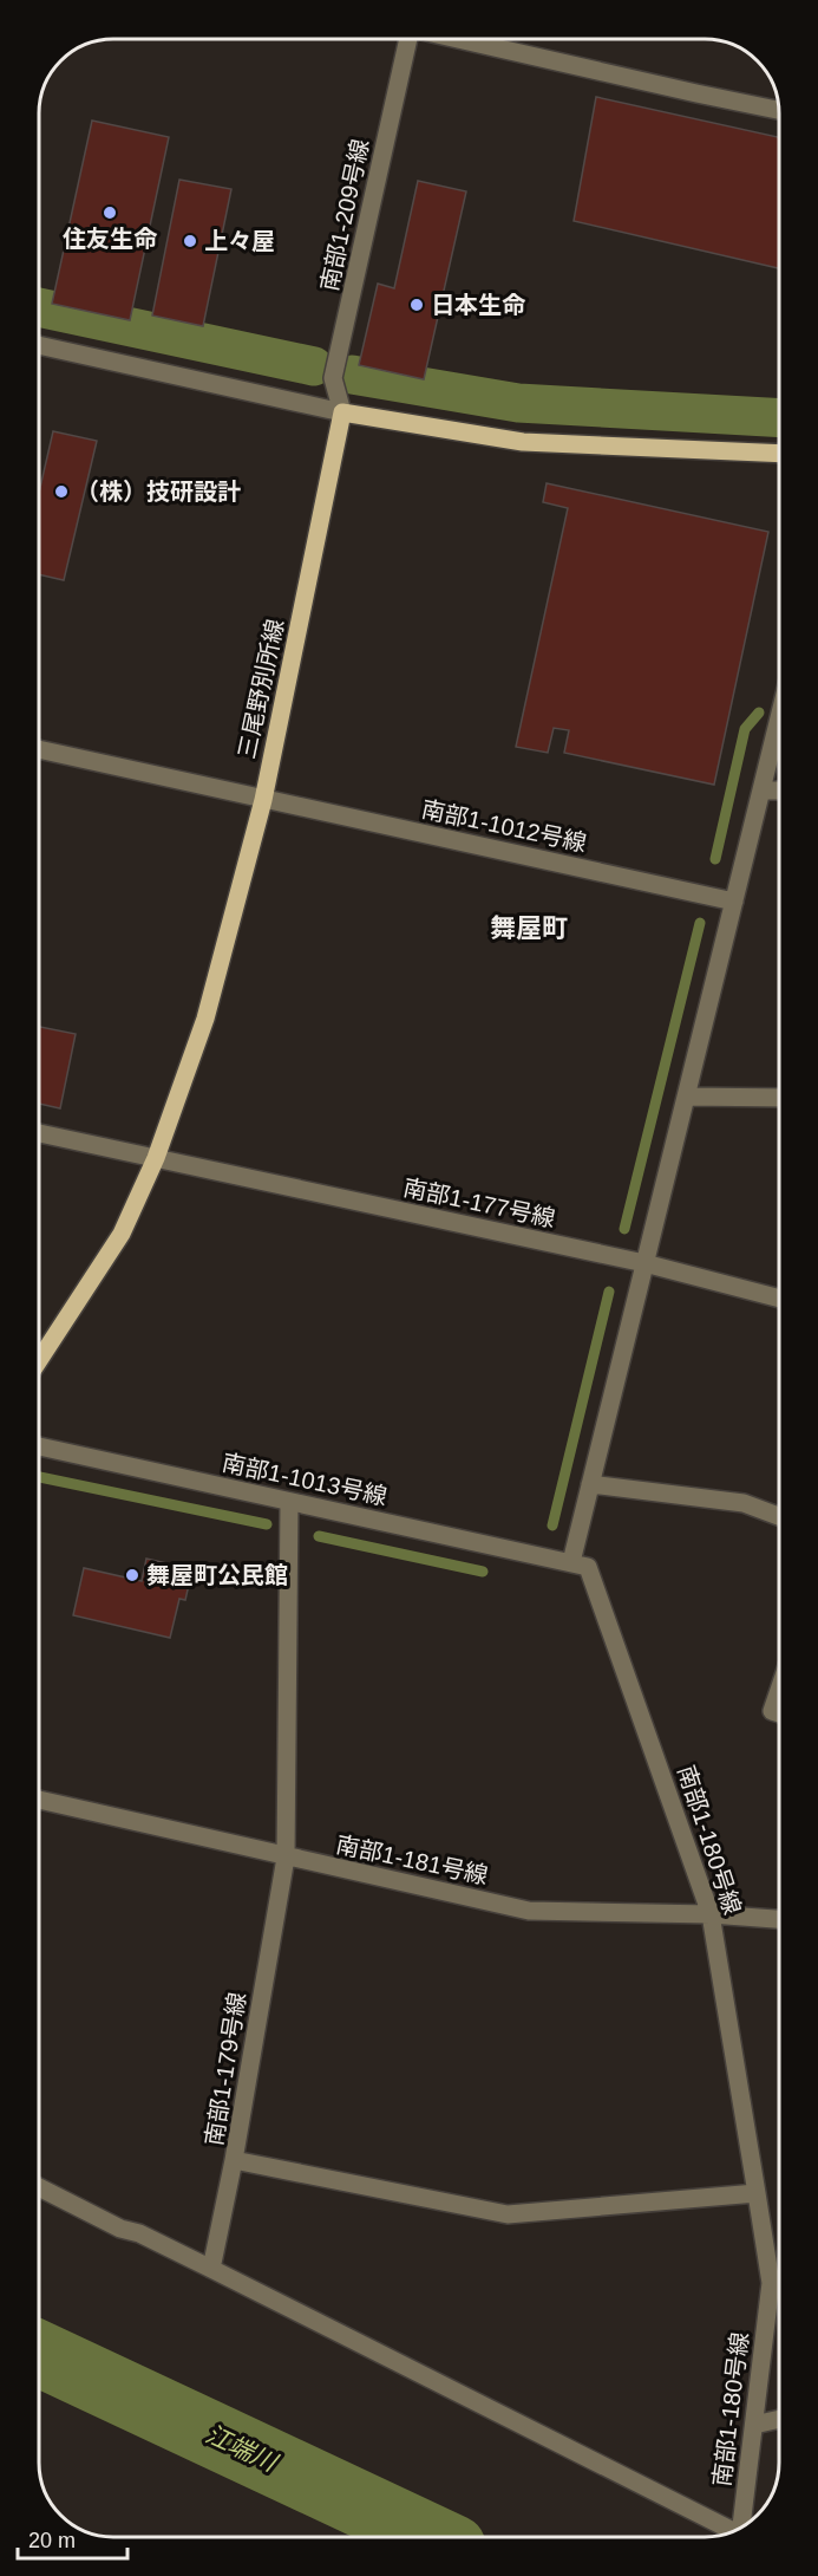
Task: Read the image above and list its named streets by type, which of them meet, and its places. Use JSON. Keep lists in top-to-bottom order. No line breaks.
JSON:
{"streets":{"main road":["三尾野別所線"],"street":["南部1-209号線","南部1-1012号線","南部1-177号線","南部1-1013号線","南部1-180号線","南部1-181号線","南部1-179号線"]},"crossings":[["南部1-209号線","三尾野別所線"],["三尾野別所線","南部1-1012号線"],["三尾野別所線","南部1-177号線"],["南部1-1013号線","南部1-180号線"],["南部1-1013号線","南部1-179号線"],["南部1-180号線","南部1-181号線"],["南部1-180号線","南部1-179号線"],["南部1-181号線","南部1-179号線"]],"districts":["舞屋町"],"water":["江端川"],"places":["住友生命","上々屋","日本生命","（株）技研設計","舞屋町公民館"],"scale_bar":"20 m"}
